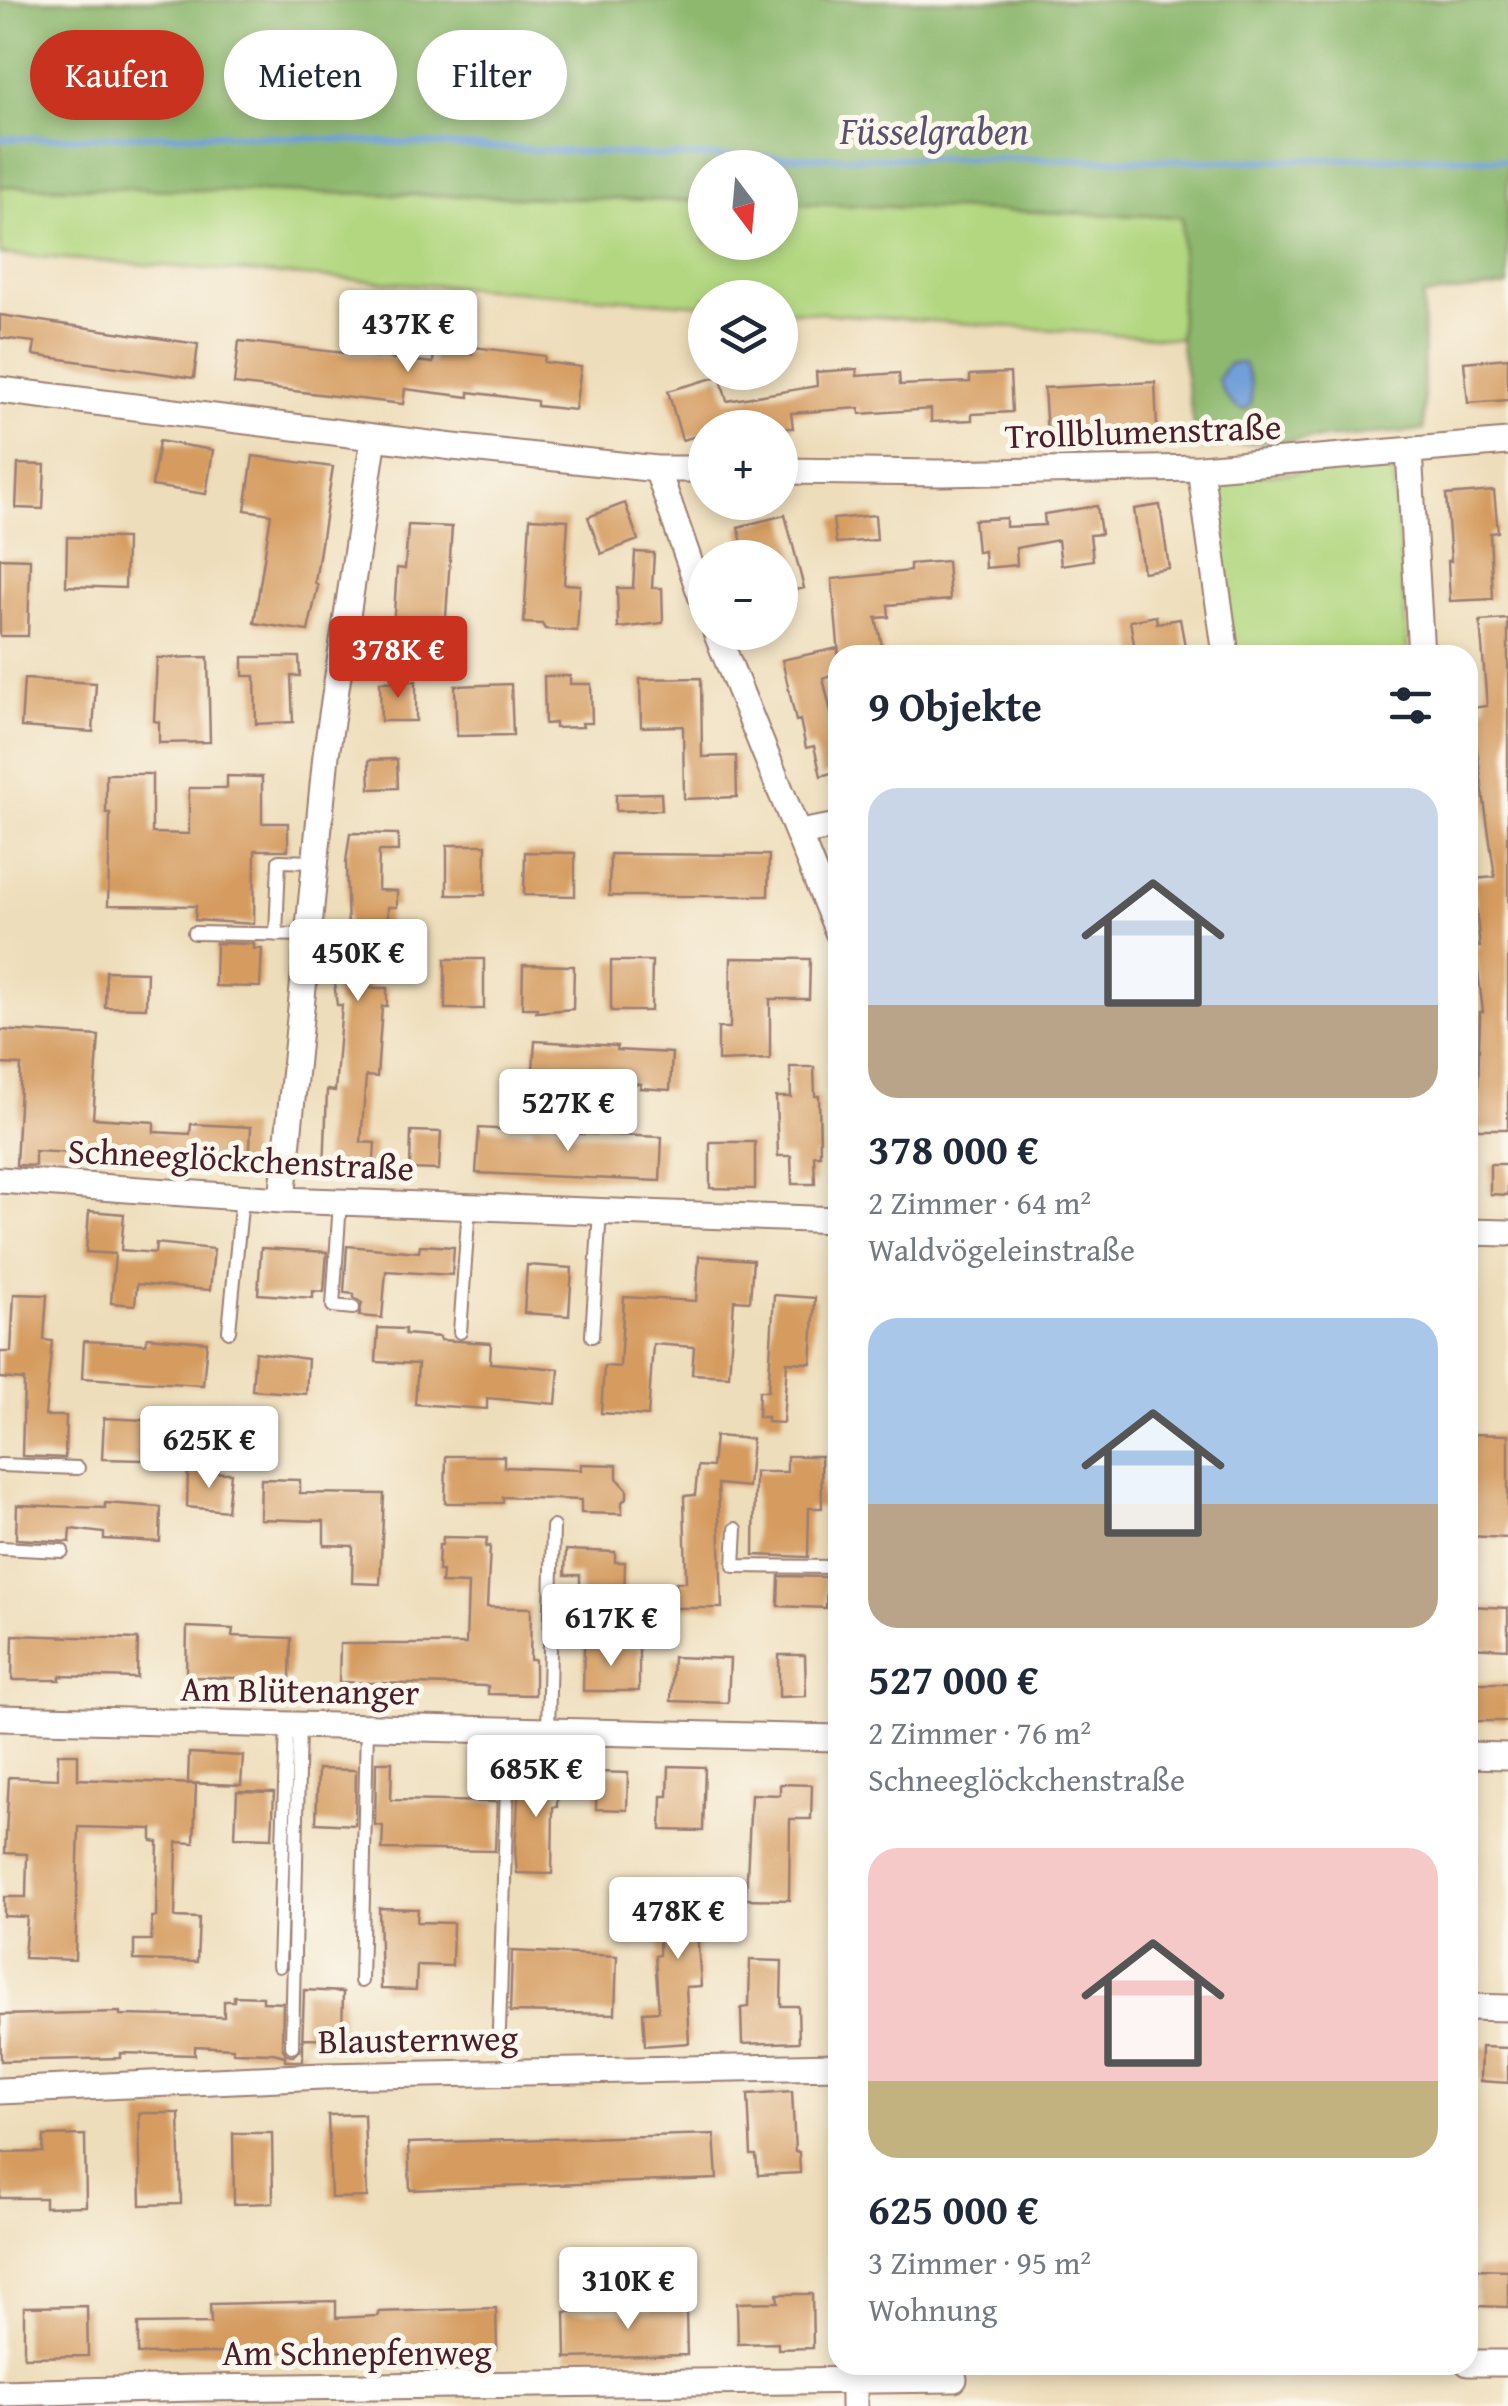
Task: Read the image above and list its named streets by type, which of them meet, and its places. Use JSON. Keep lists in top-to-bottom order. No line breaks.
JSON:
{"streets":{"street":["Trollblumenstraße","Schneeglöckchenstraße","Am Blütenanger","Blausternweg","Am Schnepfenweg"]},"water":["Füsselgraben"],"north":"bottom","page":{"chip":["Kaufen","Mieten","Filter"],"map_buttons":["+","−"],"price":["437K €","378K €","450K €","527K €","625K €","617K €","685K €","478K €","310K €"],"heading":"9 Objekte","list":[{"name":"378 000 €","note":"2 Zimmer · 64 m² · Waldvögeleinstraße"},{"name":"527 000 €","note":"2 Zimmer · 76 m² · Schneeglöckchenstraße"},{"name":"625 000 €","note":"3 Zimmer · 95 m² · Wohnung"}]}}
